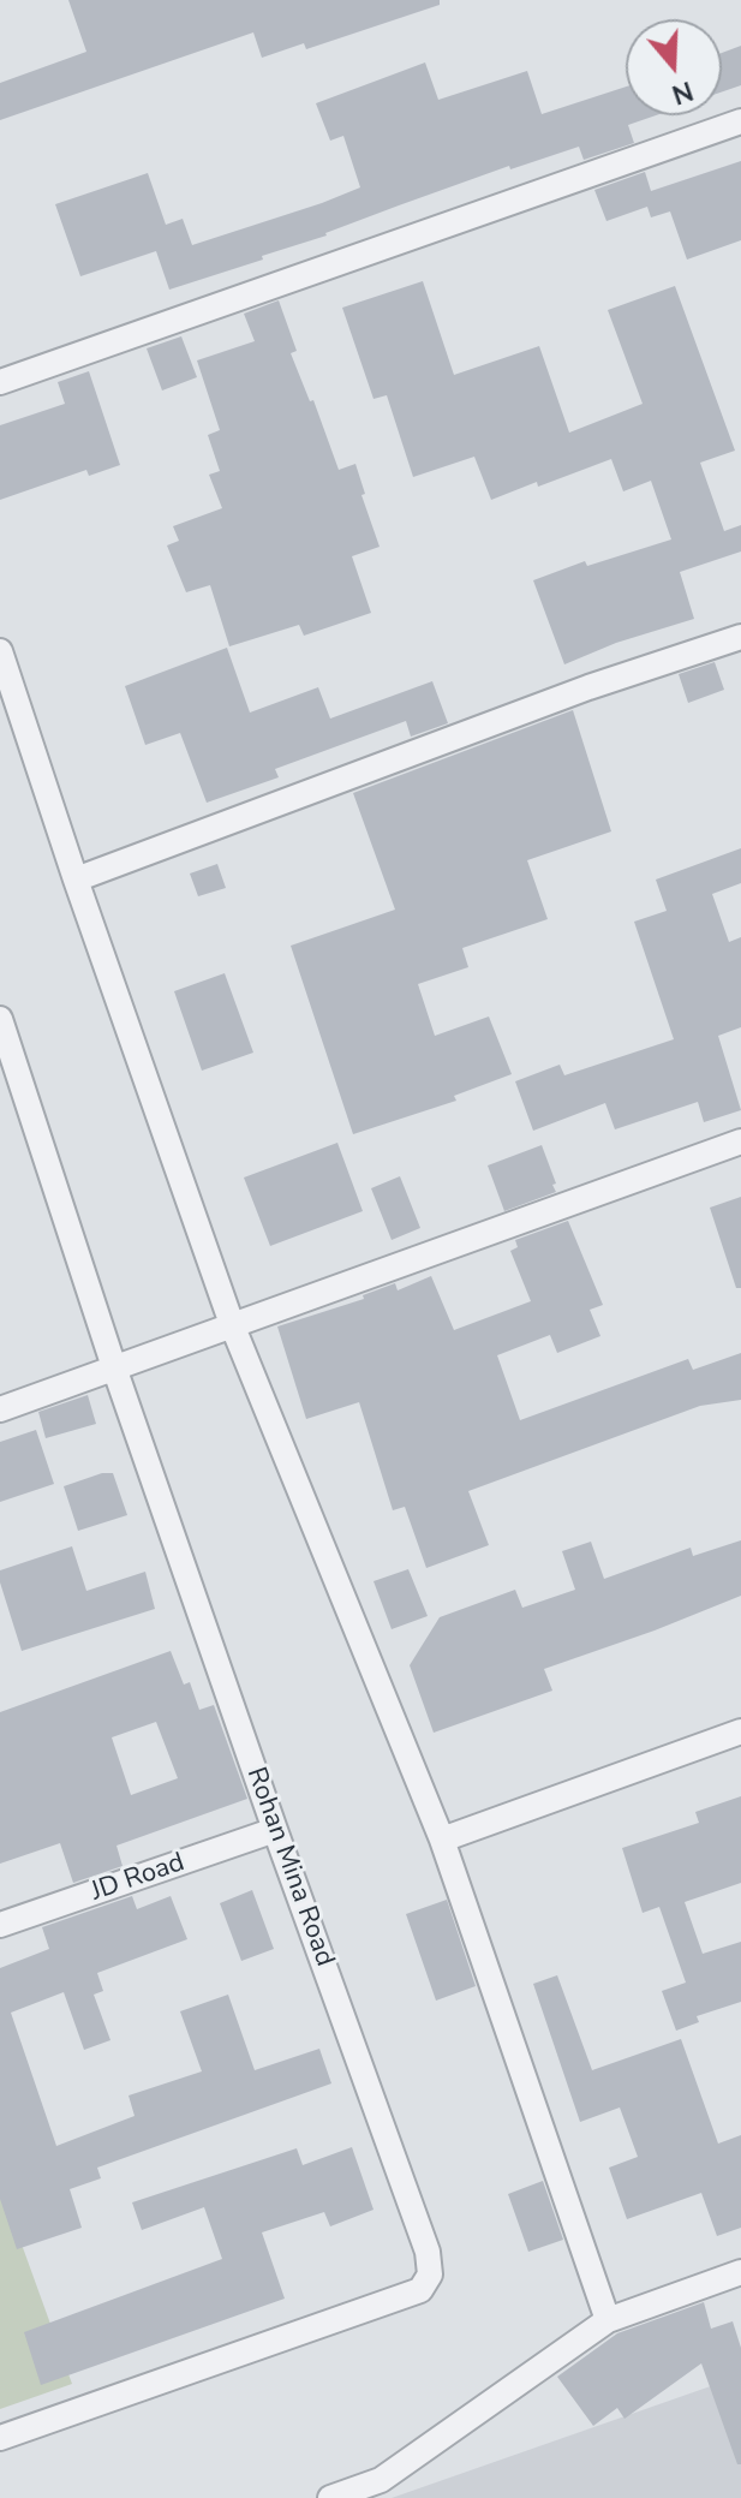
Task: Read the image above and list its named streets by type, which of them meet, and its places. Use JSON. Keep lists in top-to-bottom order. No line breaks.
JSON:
{"streets":{"street":["Rohan Mina Road","JD Road"]},"crossings":[["Rohan Mina Road","JD Road"]],"north":"bottom"}
